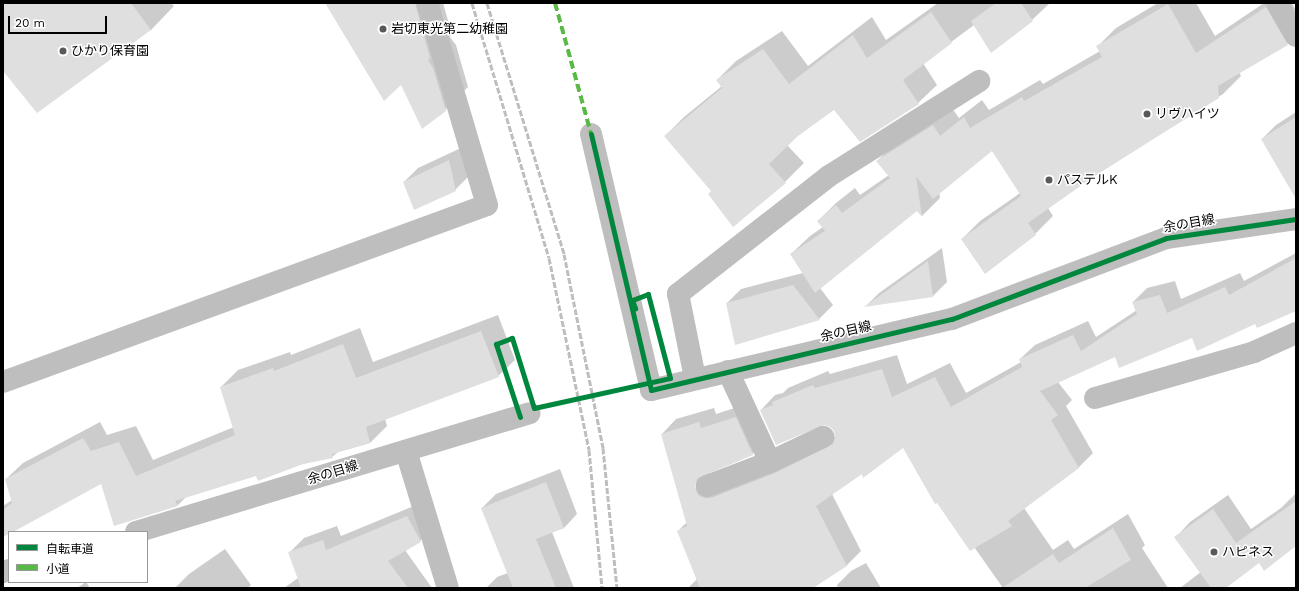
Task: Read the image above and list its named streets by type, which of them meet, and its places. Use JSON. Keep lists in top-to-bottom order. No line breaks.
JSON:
{"streets":{"street":["余の目線"]},"places":["岩切東光第二幼稚園","ひかり保育園","リヴハイツ","パステルK","ハピネス"],"legend":["自転車道","小道"],"scale_bar":"20 m"}
